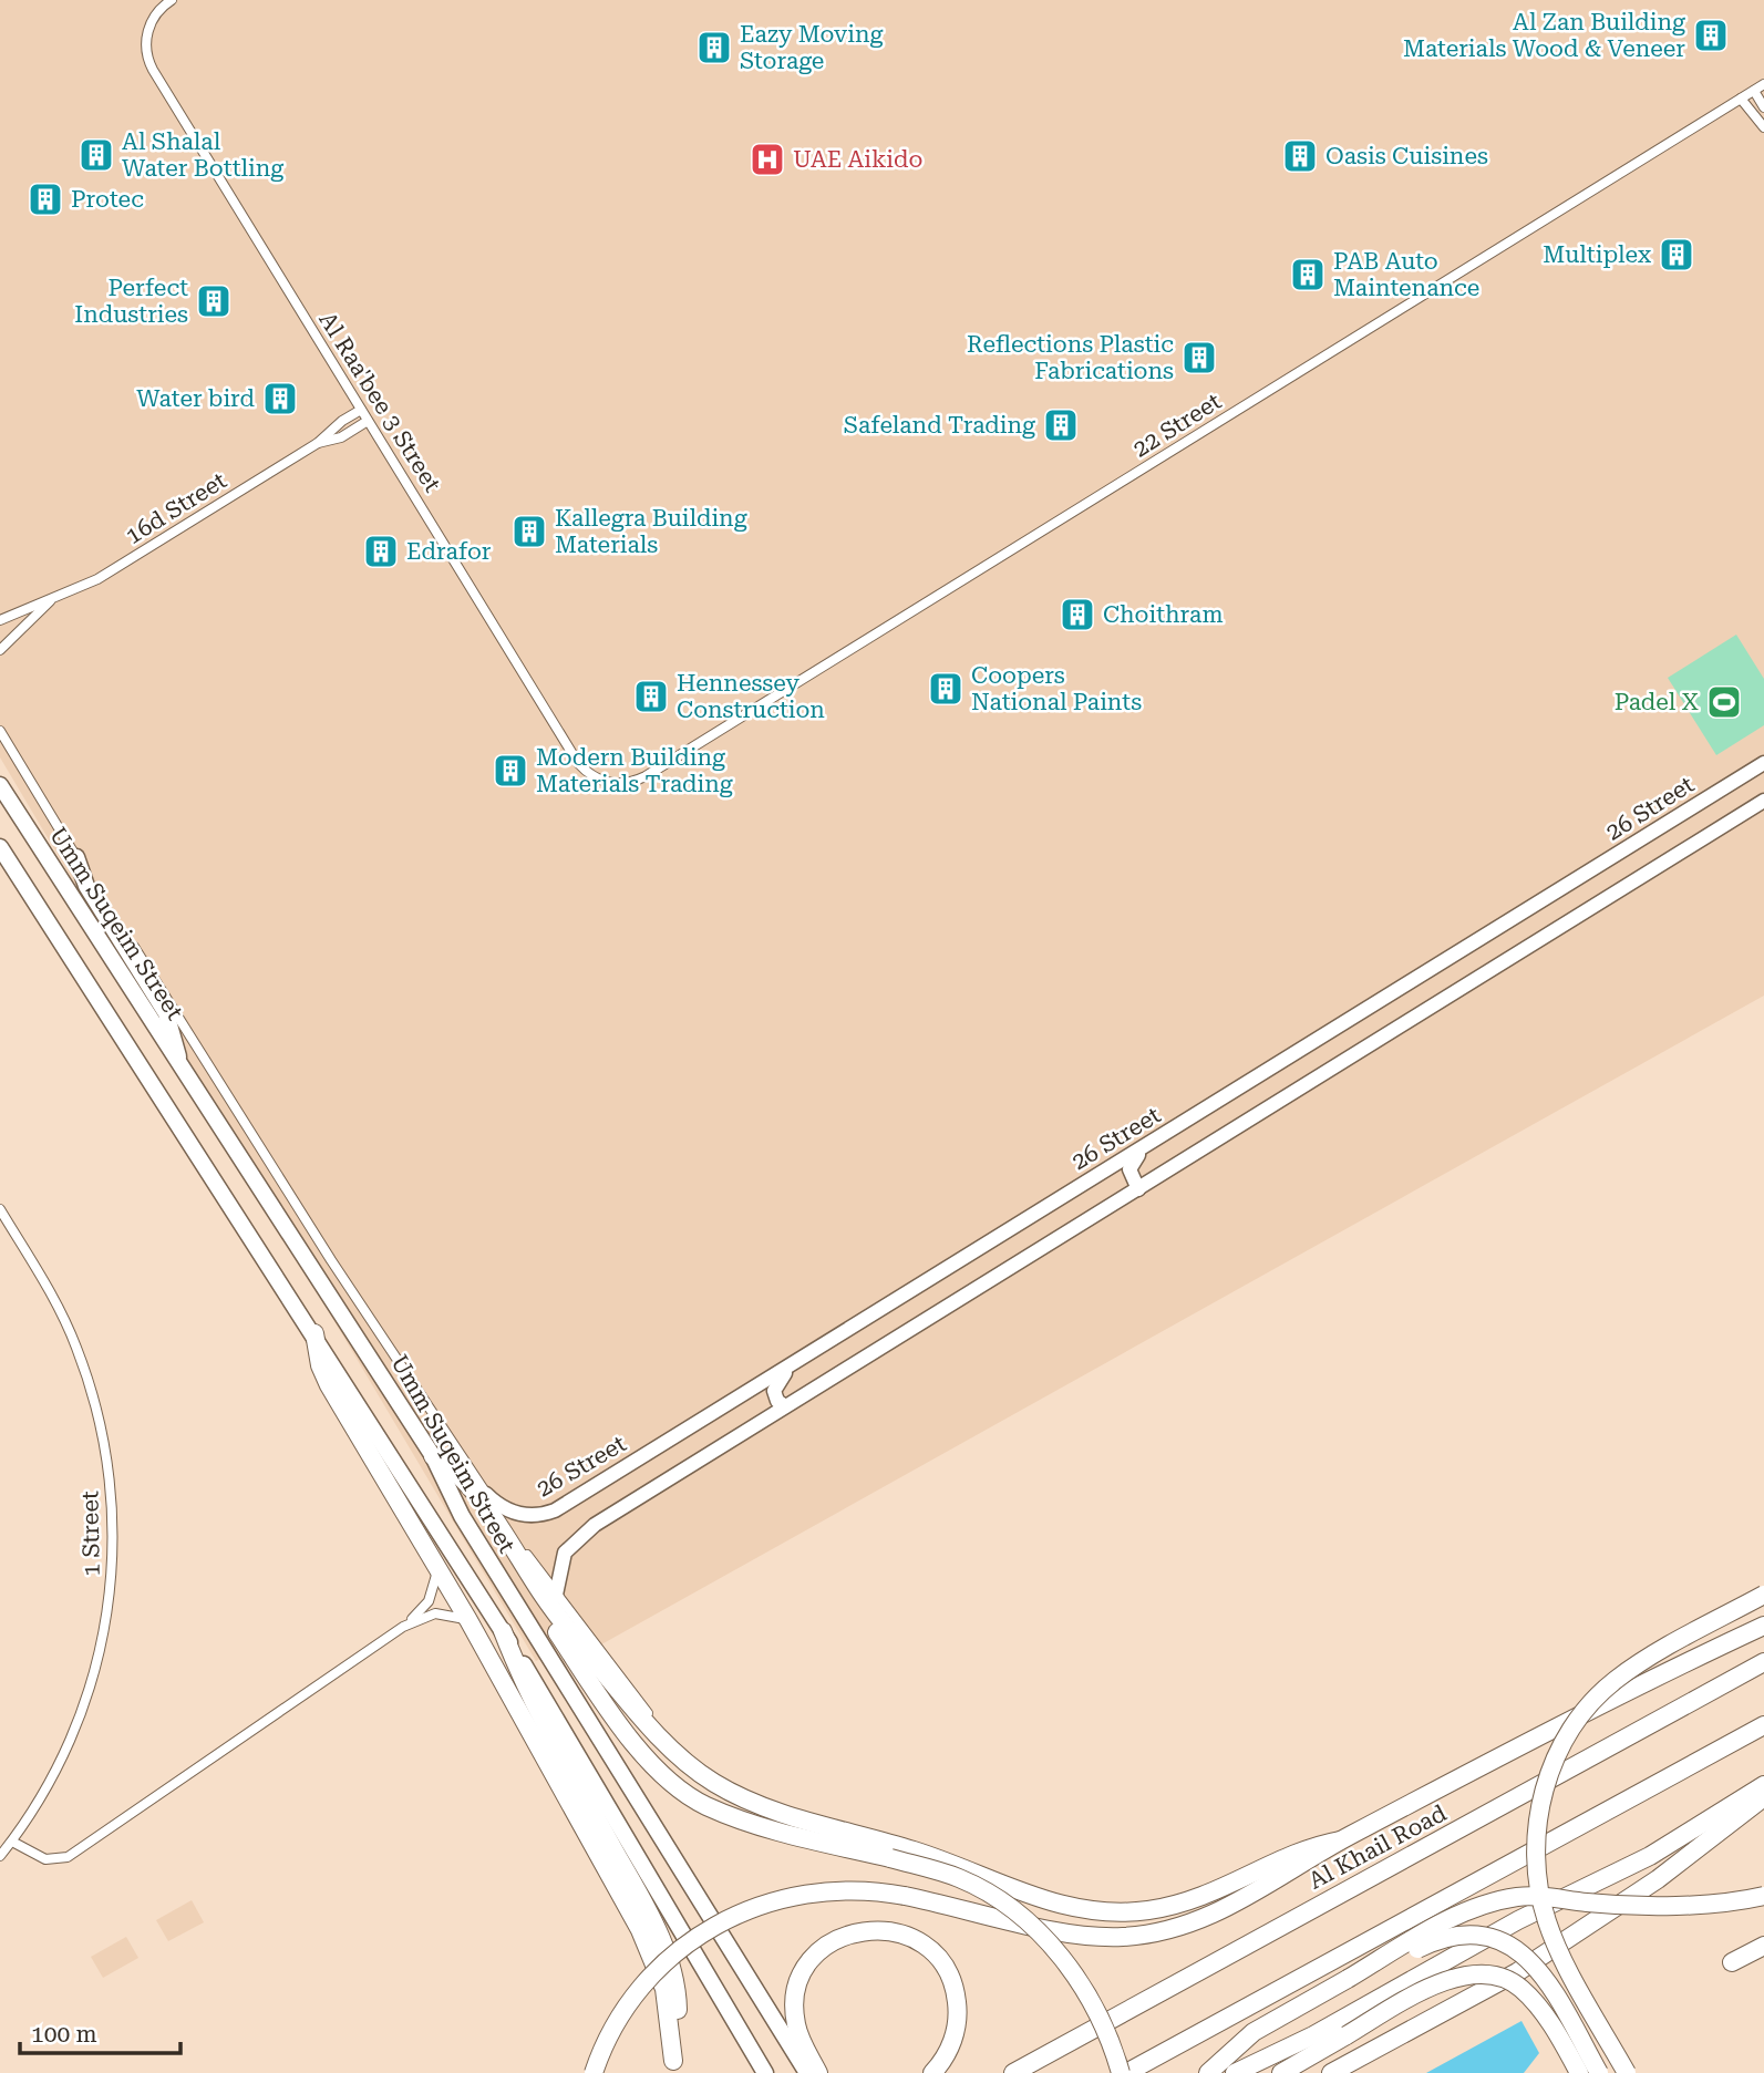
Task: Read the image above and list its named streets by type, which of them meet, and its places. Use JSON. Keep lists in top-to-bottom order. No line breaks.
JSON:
{"streets":{"highway":["Al Khail Road"],"main road":["26 Street","Umm Suqeim Street"],"street":["Al Raa'bee 3 Street","22 Street","16d Street","1 Street"]},"crossings":[["Al Raa'bee 3 Street","22 Street"],["Al Raa'bee 3 Street","16d Street"]],"places":{"building":["Al Zan Building Materials Wood & Veneer","Eazy Moving Storage","Al Shalal Water Bottling","Oasis Cuisines","Protec","Multiplex","PAB Auto Maintenance","Perfect Industries","Reflections Plastic Fabrications","Water bird","Safeland Trading","Kallegra Building Materials","Edrafor","Choithram","Coopers National Paints","Hennessey Construction","Modern Building Materials Trading"],"hospital":["UAE Aikido"],"sports":["Padel X"]},"scale_bar":"100 m"}
